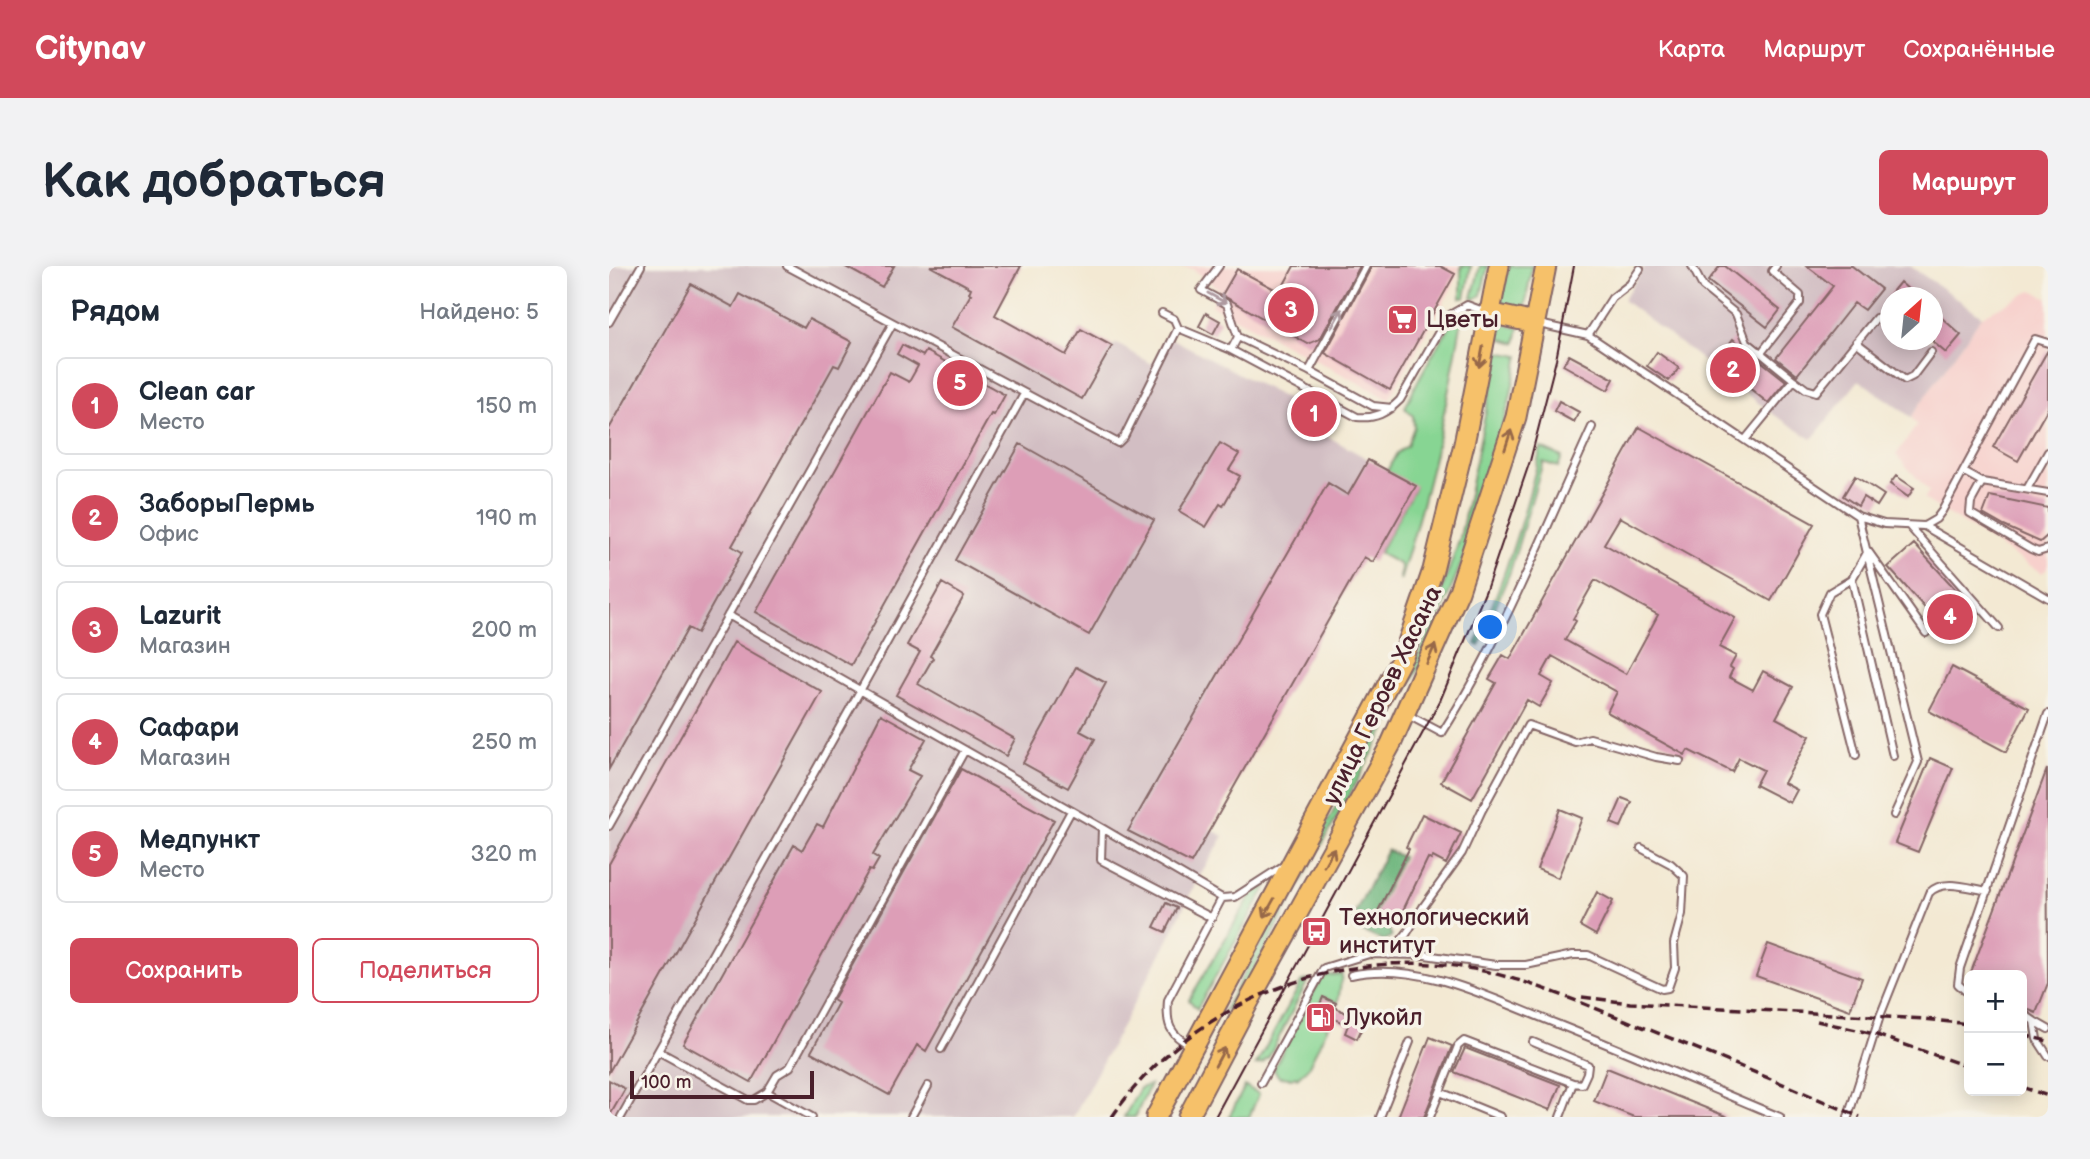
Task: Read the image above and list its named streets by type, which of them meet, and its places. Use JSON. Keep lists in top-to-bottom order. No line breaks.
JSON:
{"streets":{"main road":["улица Героев Хасана"]},"places":{"supermarket":["Цветы"],"bus stop":["Технологический институт"],"fuel station":["Лукойл"]},"scale_bar":"100 m","north":"top right","page":{"header":"Citynav","nav":["Карта","Маршрут","Сохранённые"],"buttons":["Маршрут",["Сохранить","Поделиться"]],"title":"Как добраться","heading":["Рядом","Найдено: 5"],"pins":["3","2","5","1","4"],"list":[{"mark":"1","name":"Clean car","note":"Место","value":"150 m"},{"mark":"2","name":"ЗаборыПермь","note":"Офис","value":"190 m"},{"mark":"3","name":"Lazurit","note":"Магазин","value":"200 m"},{"mark":"4","name":"Сафари","note":"Магазин","value":"250 m"},{"mark":"5","name":"Медпункт","note":"Место","value":"320 m"}],"map_buttons":["+","−"],"scale":"100 m"}}
